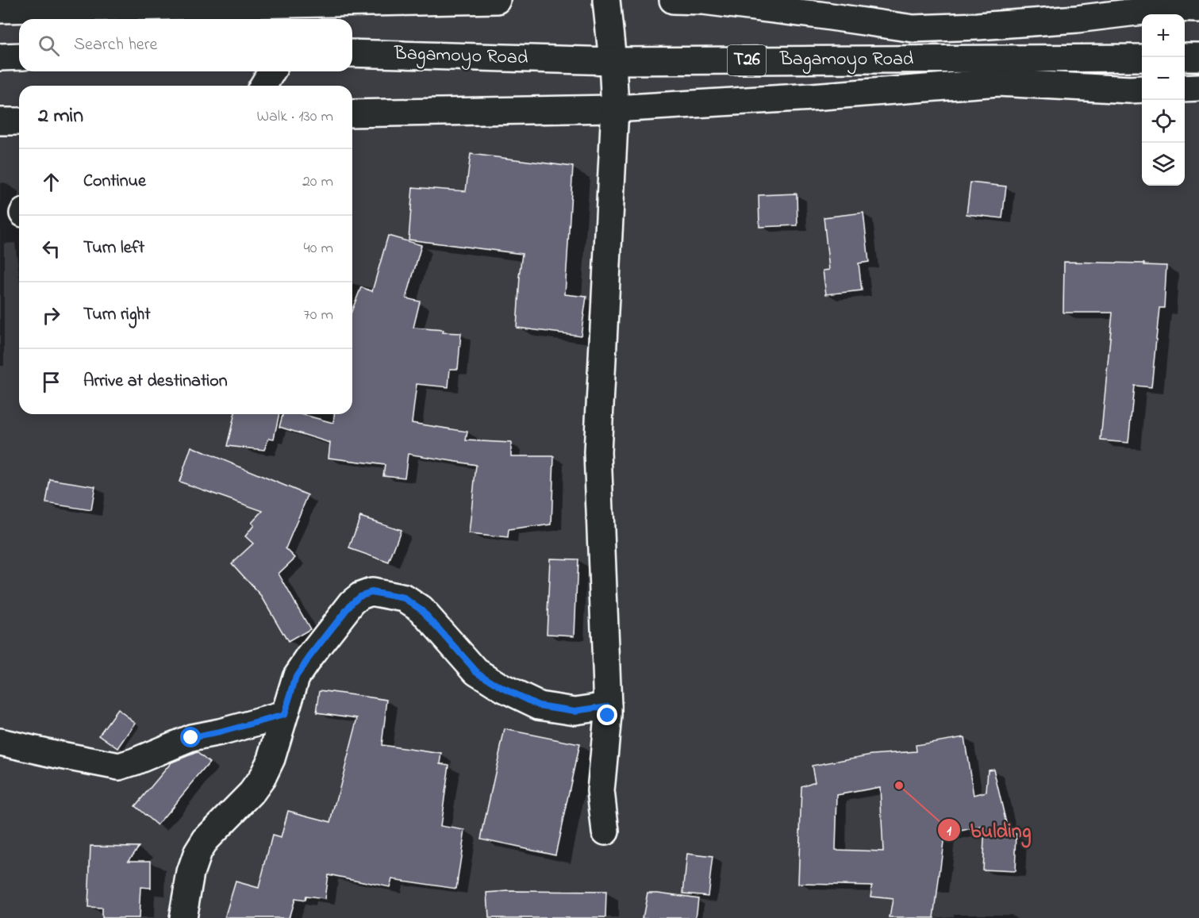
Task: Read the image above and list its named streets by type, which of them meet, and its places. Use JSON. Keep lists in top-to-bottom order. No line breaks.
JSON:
{"streets":{"main road":["Bagamoyo Road","T26"]},"places":["bulding"],"page":{"map_buttons":["+","−"],"search":"Search here","heading":["2 min","Walk · 130 m"],"list":[["Continue","20 m"],["Turn left","40 m"],["Turn right","70 m"],"Arrive at destination"]}}
